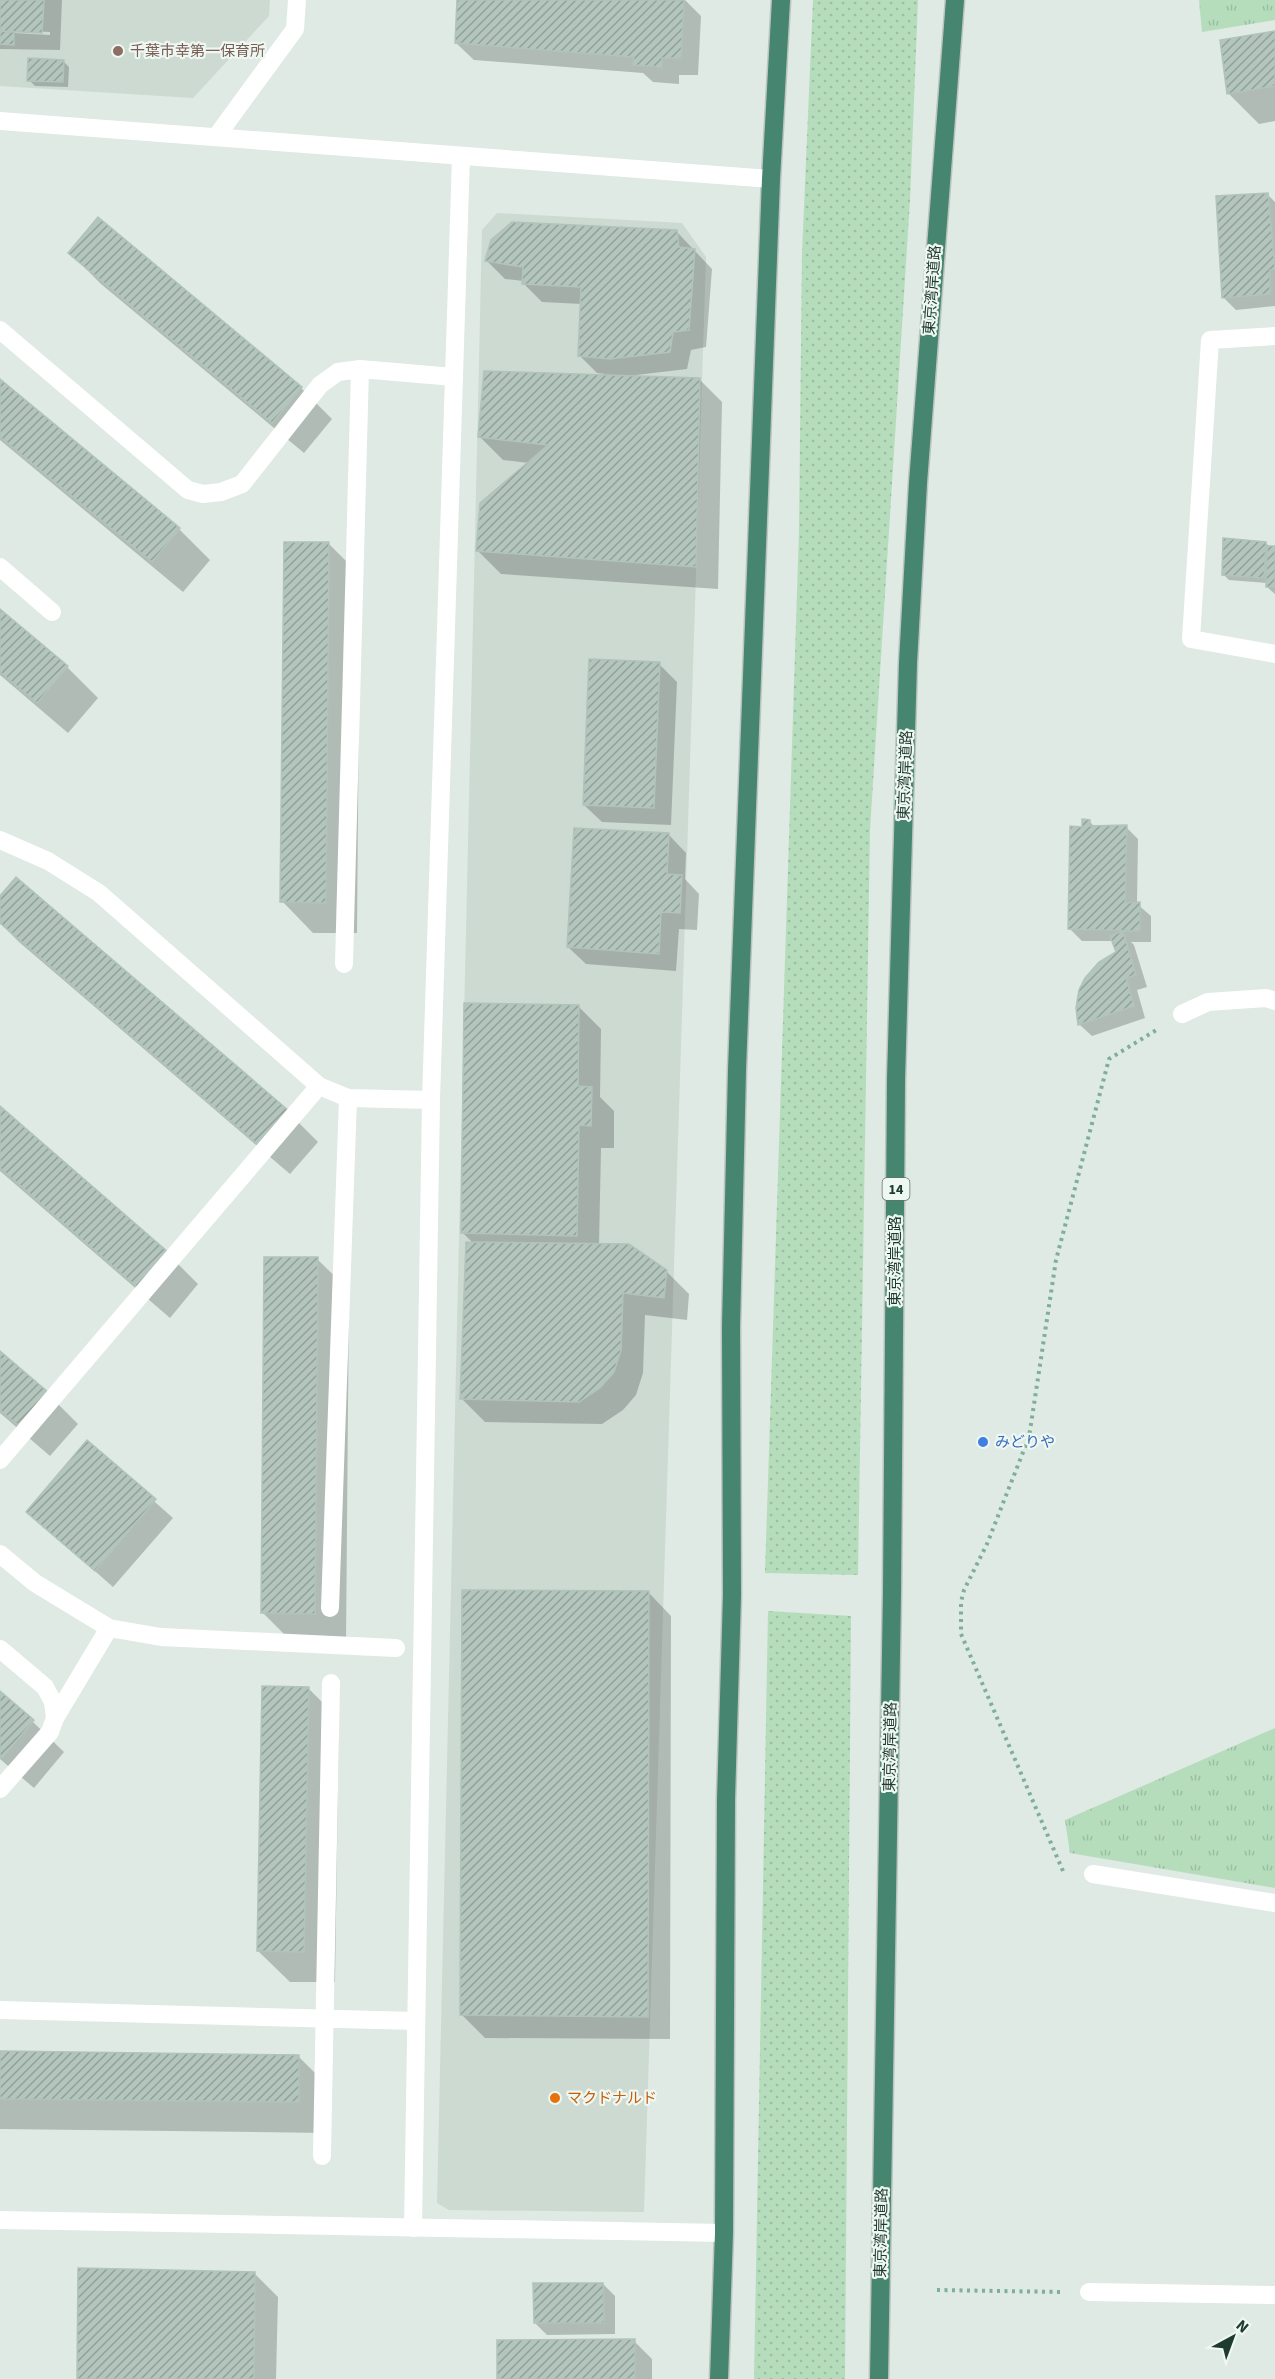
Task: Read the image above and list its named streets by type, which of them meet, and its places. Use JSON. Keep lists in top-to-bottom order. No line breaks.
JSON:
{"streets":{"highway":["東京湾岸道路","14"]},"places":["千葉市幸第一保育所","みどりや","マクドナルド"],"north":"top right"}
